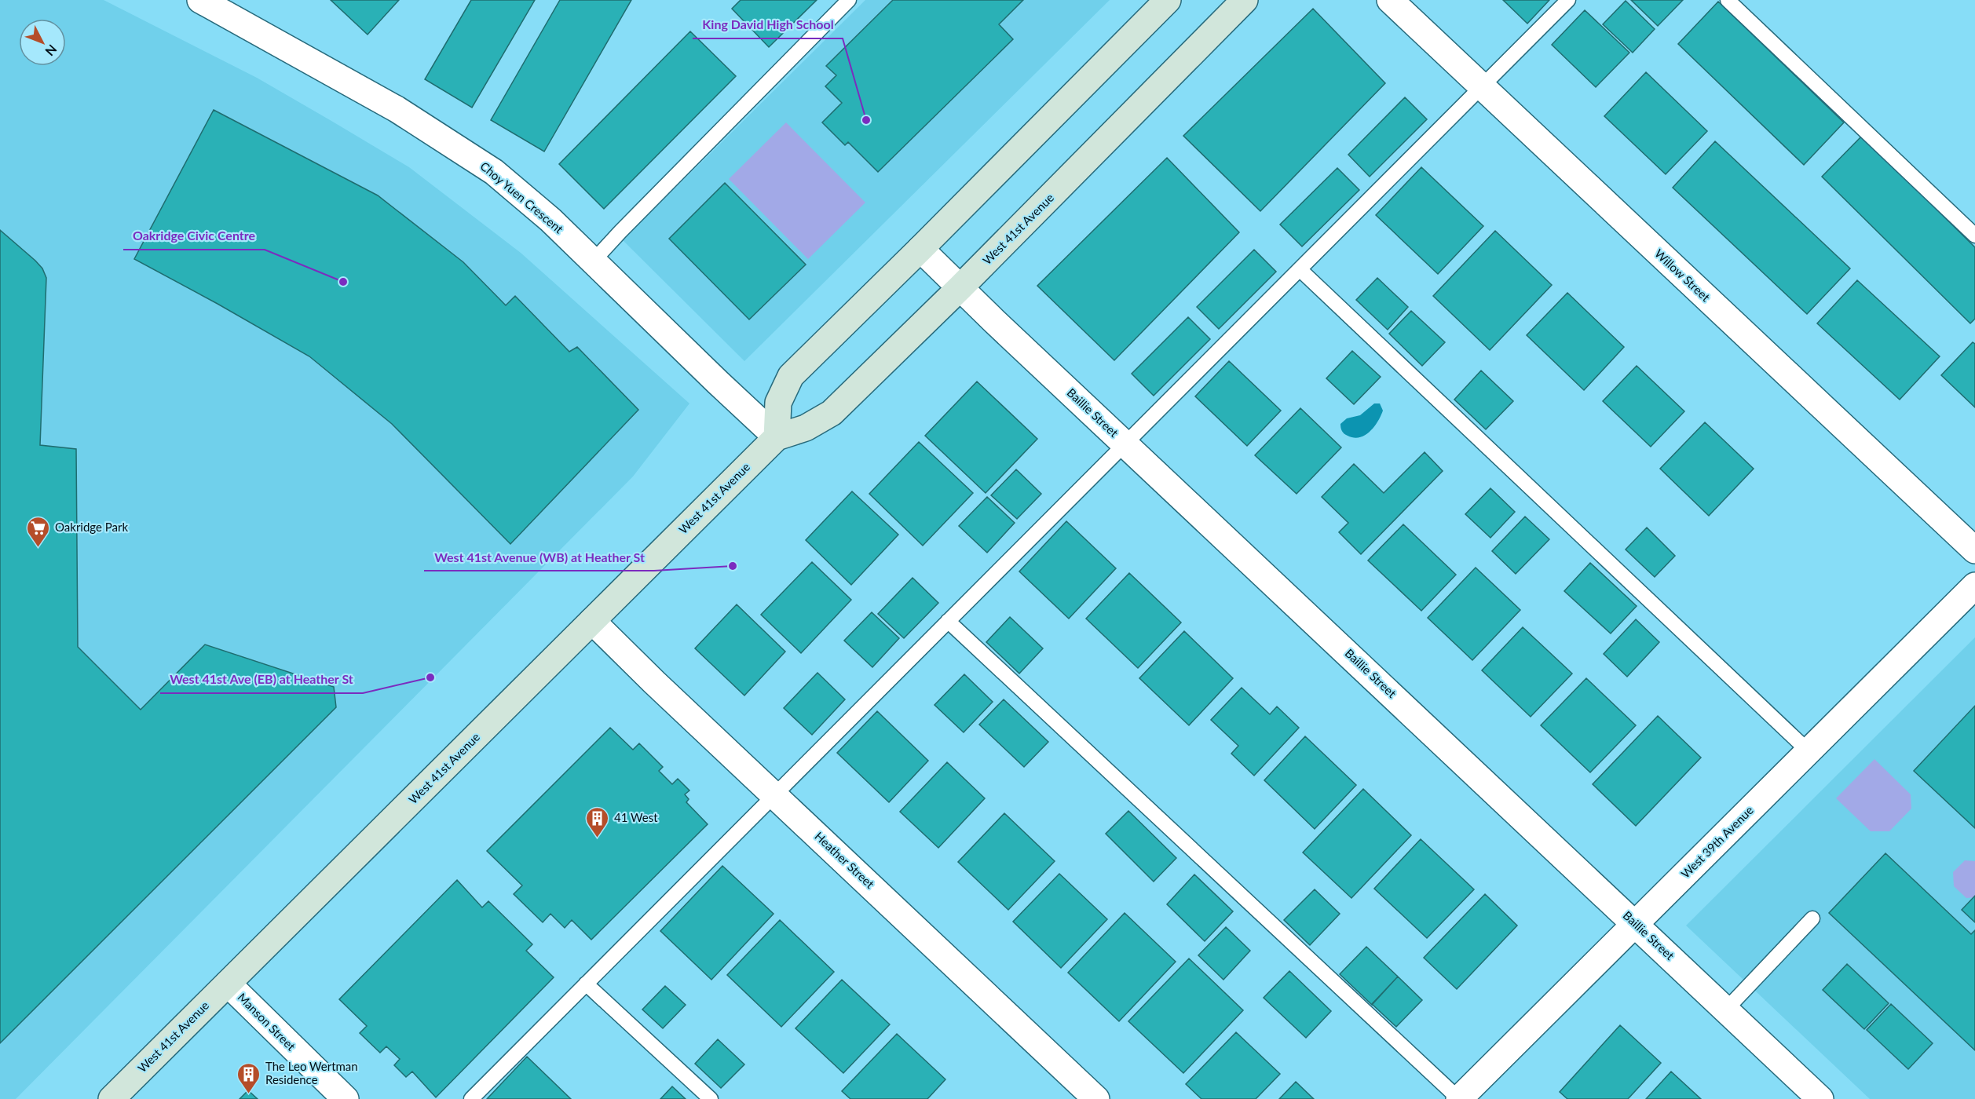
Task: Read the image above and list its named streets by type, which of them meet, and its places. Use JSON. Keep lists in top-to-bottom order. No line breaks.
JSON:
{"streets":{"main road":["West 41st Avenue"],"street":["Choy Yuen Crescent","Willow Street","Baillie Street","West 39th Avenue","Heather Street","Manson Street"]},"crossings":[["Choy Yuen Crescent","West 41st Avenue"],["West 41st Avenue","Baillie Street"],["West 41st Avenue","Heather Street"],["West 41st Avenue","Manson Street"],["Baillie Street","West 39th Avenue"]],"places":{"other":["King David High School","Oakridge Civic Centre","West 41st Avenue (WB) at Heather St","West 41st Ave (EB) at Heather St"],"supermarket":["Oakridge Park"],"building":["41 West","The Leo Wertman Residence"]},"north":"bottom right"}
